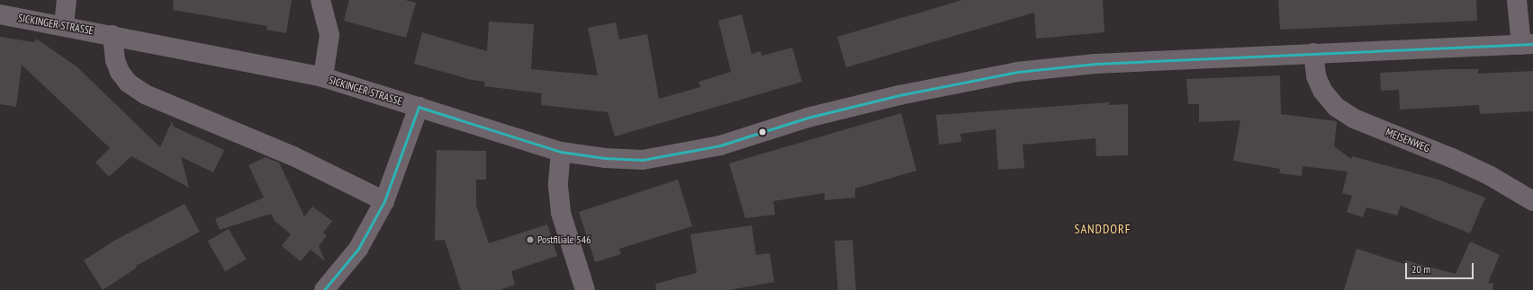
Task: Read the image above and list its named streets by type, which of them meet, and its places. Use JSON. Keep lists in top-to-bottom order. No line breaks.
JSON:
{"streets":{"street":["SICKINGER STRASSE","MEISENWEG"]},"crossings":[["SICKINGER STRASSE","MEISENWEG"]],"districts":["SANDDORF"],"places":["Postfiliale 546"],"scale_bar":"20 m"}
